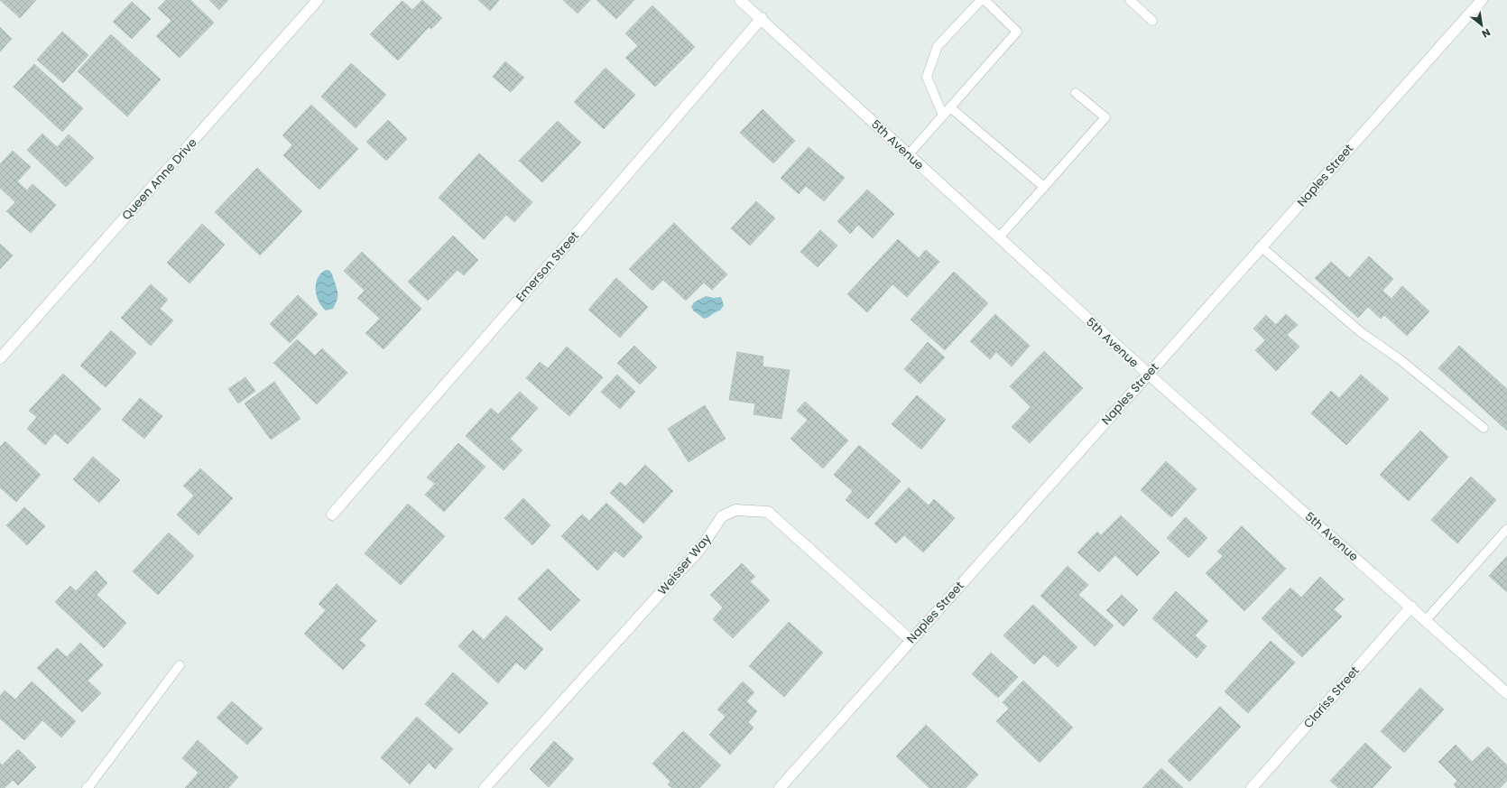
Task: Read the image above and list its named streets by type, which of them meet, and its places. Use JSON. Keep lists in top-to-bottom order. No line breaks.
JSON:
{"streets":{"street":["5th Avenue","Naples Street","Queen Anne Drive","Emerson Street","Weisser Way","Clariss Street"]},"crossings":[["5th Avenue","Naples Street"],["5th Avenue","Emerson Street"],["5th Avenue","Clariss Street"],["Naples Street","Weisser Way"]],"north":"bottom right"}
